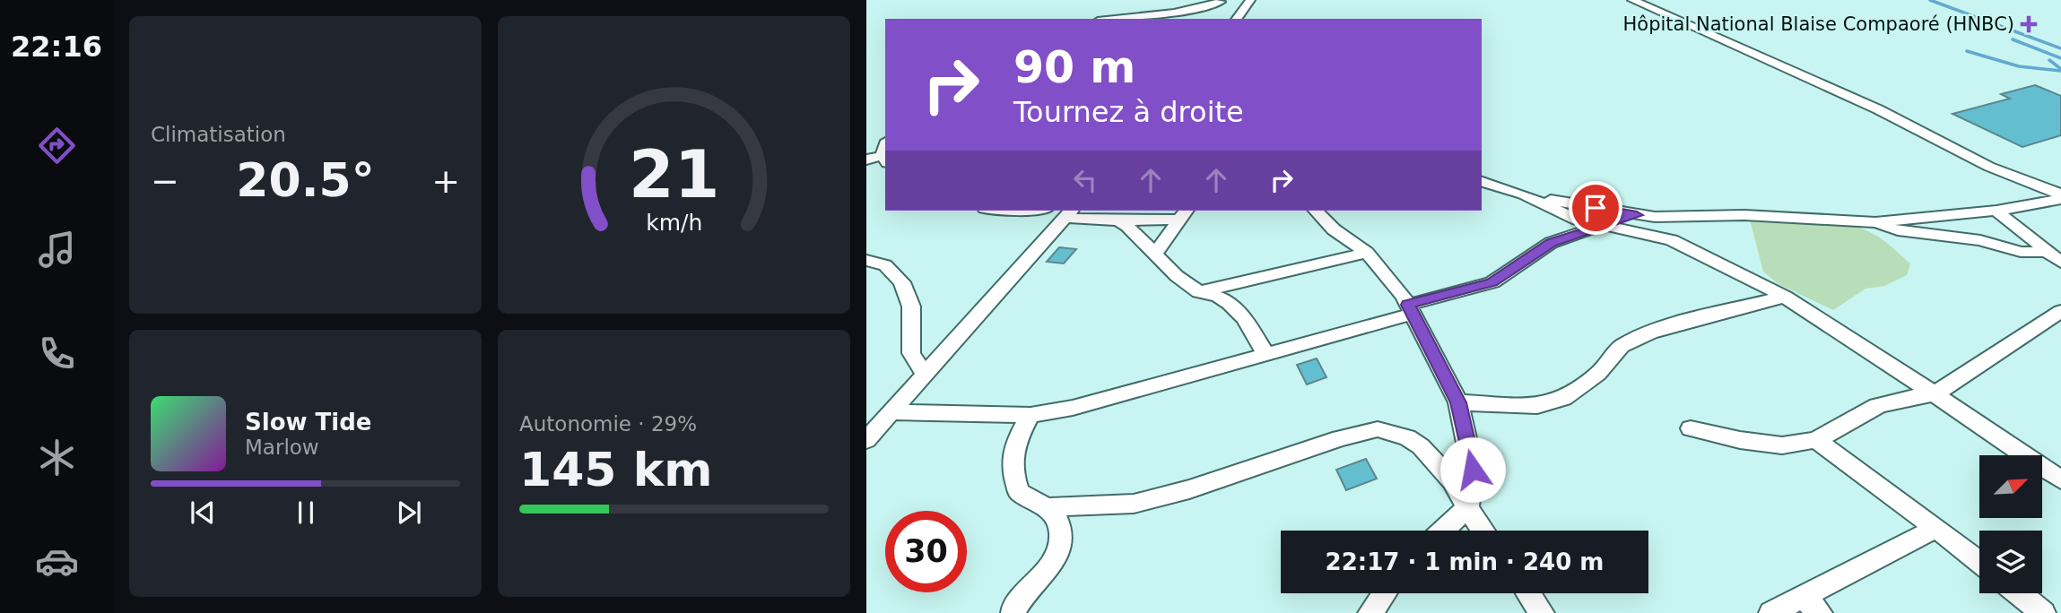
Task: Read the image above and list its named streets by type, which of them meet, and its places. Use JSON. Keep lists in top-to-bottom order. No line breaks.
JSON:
{"places":{"health":["Hôpital National Blaise Compaoré (HNBC)"]},"north":"top right","page":{"tabs":"22:16","tile":["Climatisation",["Autonomie · 29%","145 km"]],"turn":["90 m","Tournez à droite"],"heat":["−","20.5°","+"],"song":["Slow Tide","Marlow"],"limit":"30","trip":"22:17 · 1 min · 240 m","gauge":["21","km/h"]}}
